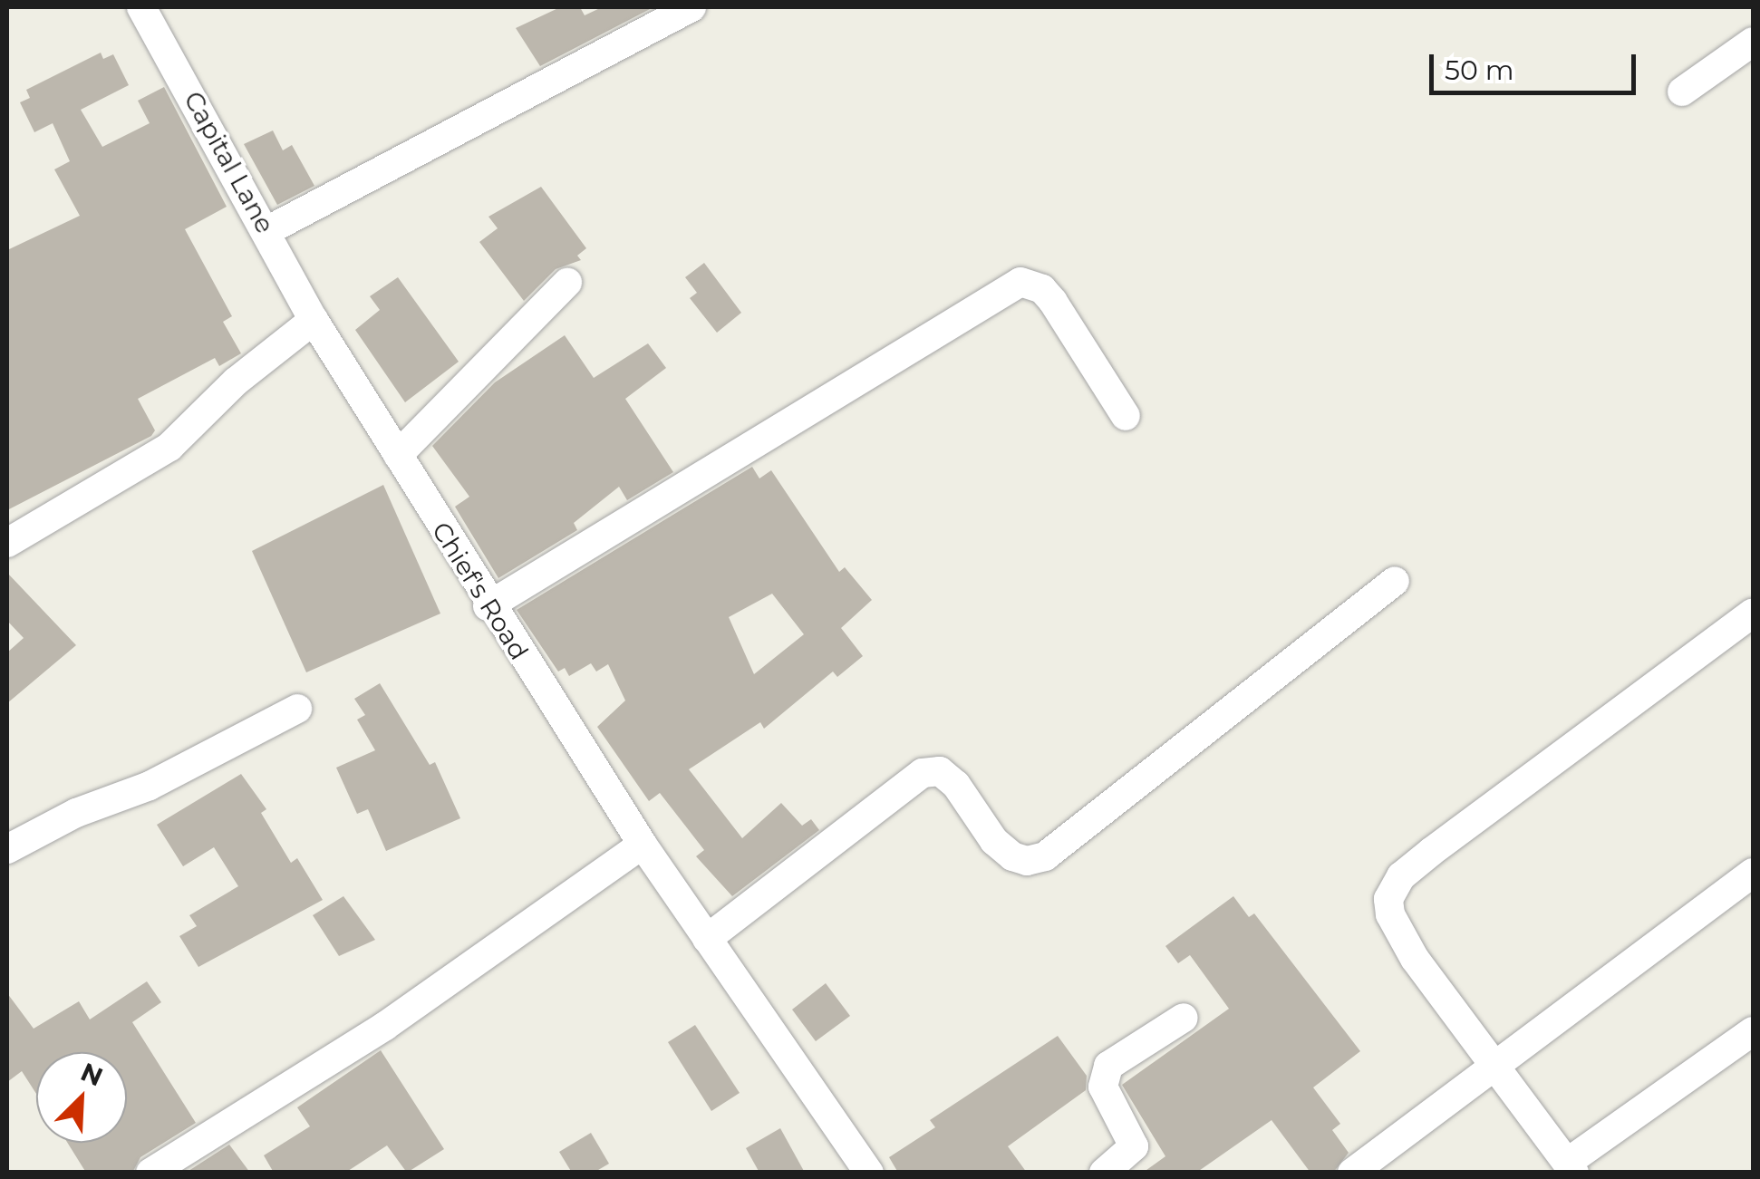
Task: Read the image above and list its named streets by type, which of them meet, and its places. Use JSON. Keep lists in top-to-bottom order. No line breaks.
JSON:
{"streets":{"street":["Capital Lane","Chief's Road"]},"crossings":[["Capital Lane","Chief's Road"]],"scale_bar":"50 m","north":"top right"}
